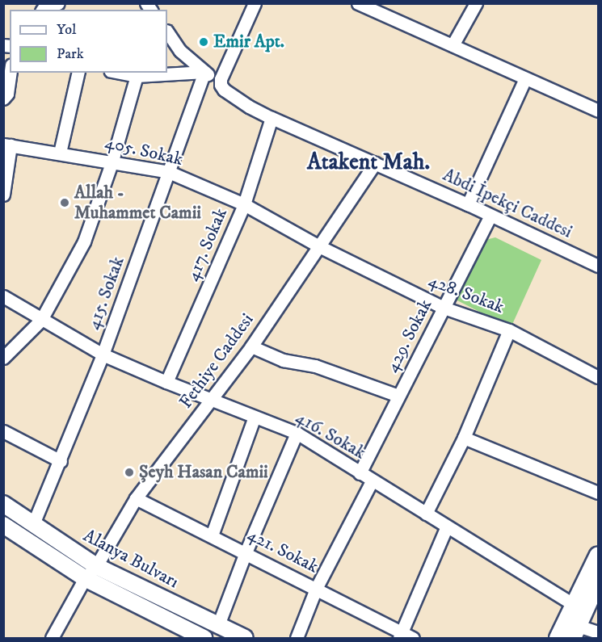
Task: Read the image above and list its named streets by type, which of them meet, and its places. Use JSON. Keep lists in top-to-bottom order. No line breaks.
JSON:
{"streets":{"main road":["Alanya Bulvarı"],"street":["405. Sokak","Abdi İpekçi Caddesi","417. Sokak","415. Sokak","428. Sokak","429. Sokak","Fethiye Caddesi","416. Sokak","421. Sokak"]},"crossings":[["405. Sokak","417. Sokak"],["405. Sokak","415. Sokak"],["405. Sokak","428. Sokak"],["405. Sokak","Fethiye Caddesi"],["Abdi İpekçi Caddesi","417. Sokak"],["Abdi İpekçi Caddesi","415. Sokak"],["Abdi İpekçi Caddesi","429. Sokak"],["Abdi İpekçi Caddesi","Fethiye Caddesi"],["417. Sokak","416. Sokak"],["415. Sokak","416. Sokak"],["415. Sokak","Alanya Bulvarı"],["428. Sokak","429. Sokak"],["428. Sokak","Fethiye Caddesi"],["429. Sokak","416. Sokak"],["Fethiye Caddesi","416. Sokak"],["Fethiye Caddesi","421. Sokak"],["Fethiye Caddesi","Alanya Bulvarı"]],"districts":["Atakent Mah."],"places":["Emir Apt.","Allah - Muhammet Camii","Şeyh Hasan Camii"],"legend":["Yol","Park"]}
